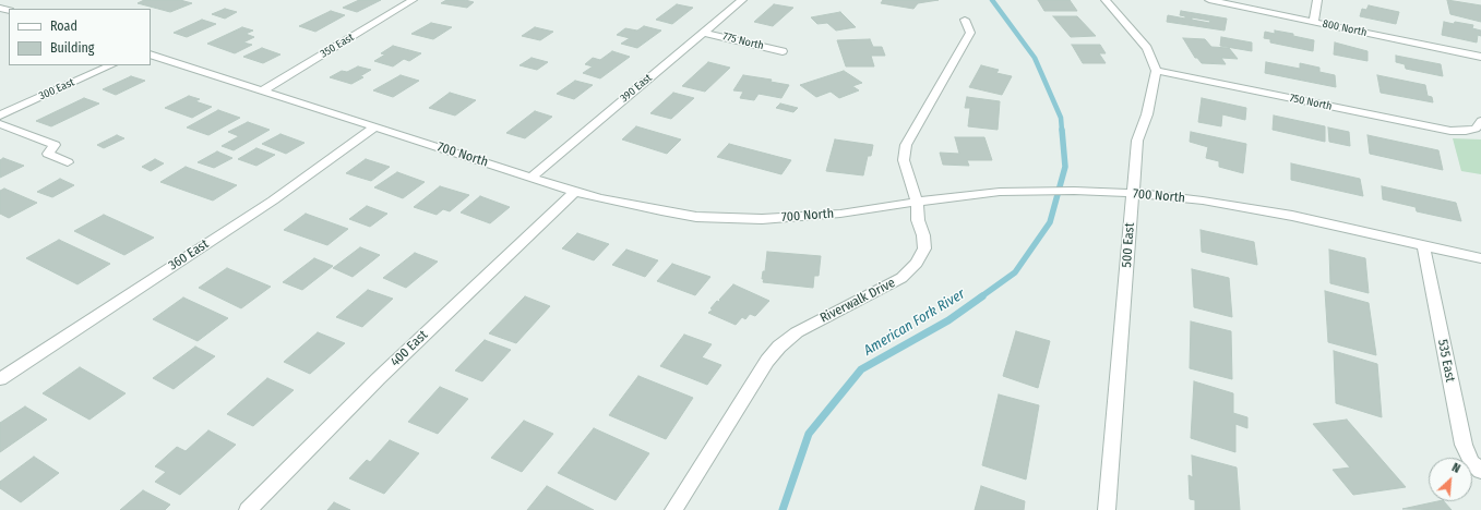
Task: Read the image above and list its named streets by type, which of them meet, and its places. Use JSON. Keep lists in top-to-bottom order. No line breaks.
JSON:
{"streets":{"street":["800 North","775 North","350 East","390 East","300 East","750 North","700 North","500 East","360 East","Riverwalk Drive","400 East","535 East"]},"crossings":[["775 North","390 East"],["350 East","700 North"],["390 East","700 North"],["750 North","500 East"],["700 North","500 East"],["700 North","360 East"],["700 North","Riverwalk Drive"],["700 North","400 East"],["700 North","535 East"]],"water":["American Fork River"],"legend":["Road","Building"],"north":"top right"}
